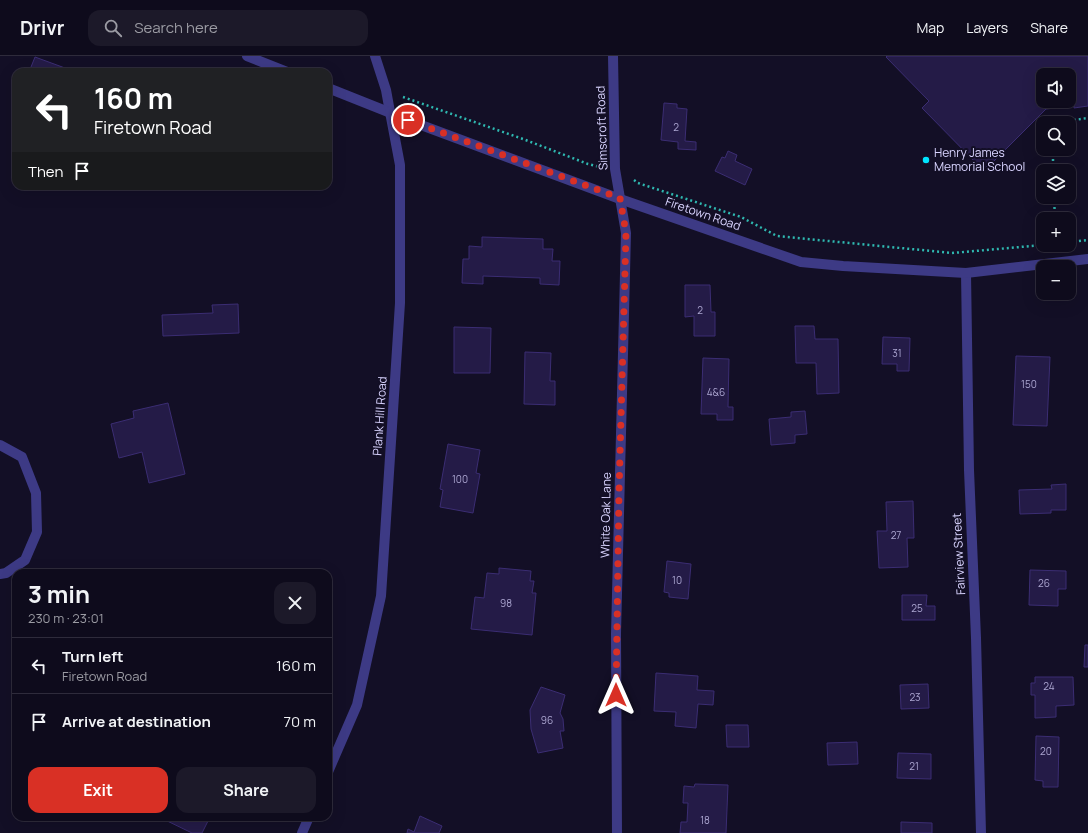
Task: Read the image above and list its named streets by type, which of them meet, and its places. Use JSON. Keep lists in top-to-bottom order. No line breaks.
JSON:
{"streets":{"street":["Simscroft Road","Firetown Road","Plank Hill Road","White Oak Lane","Fairview Street"]},"crossings":[["Simscroft Road","Firetown Road"],["Simscroft Road","White Oak Lane"],["Firetown Road","Plank Hill Road"],["Firetown Road","White Oak Lane"],["Firetown Road","Fairview Street"]],"places":["Henry James Memorial School"],"house_numbers":["2","2","31","150","4&6","100","27","10","26","98","25","24","23","96","20","21","18"],"page":{"header":"Drivr","search":"Search here","nav":["Map","Layers","Share"],"map_buttons":["+","−"],"turn":["160 m","Firetown Road"],"then":"Then","heading":["3 min","230 m · 23:01"],"list":[{"name":"Turn left","note":"Firetown Road","value":"160 m"},{"name":"Arrive at destination","value":"70 m"}],"buttons":["Exit","Share"]}}
